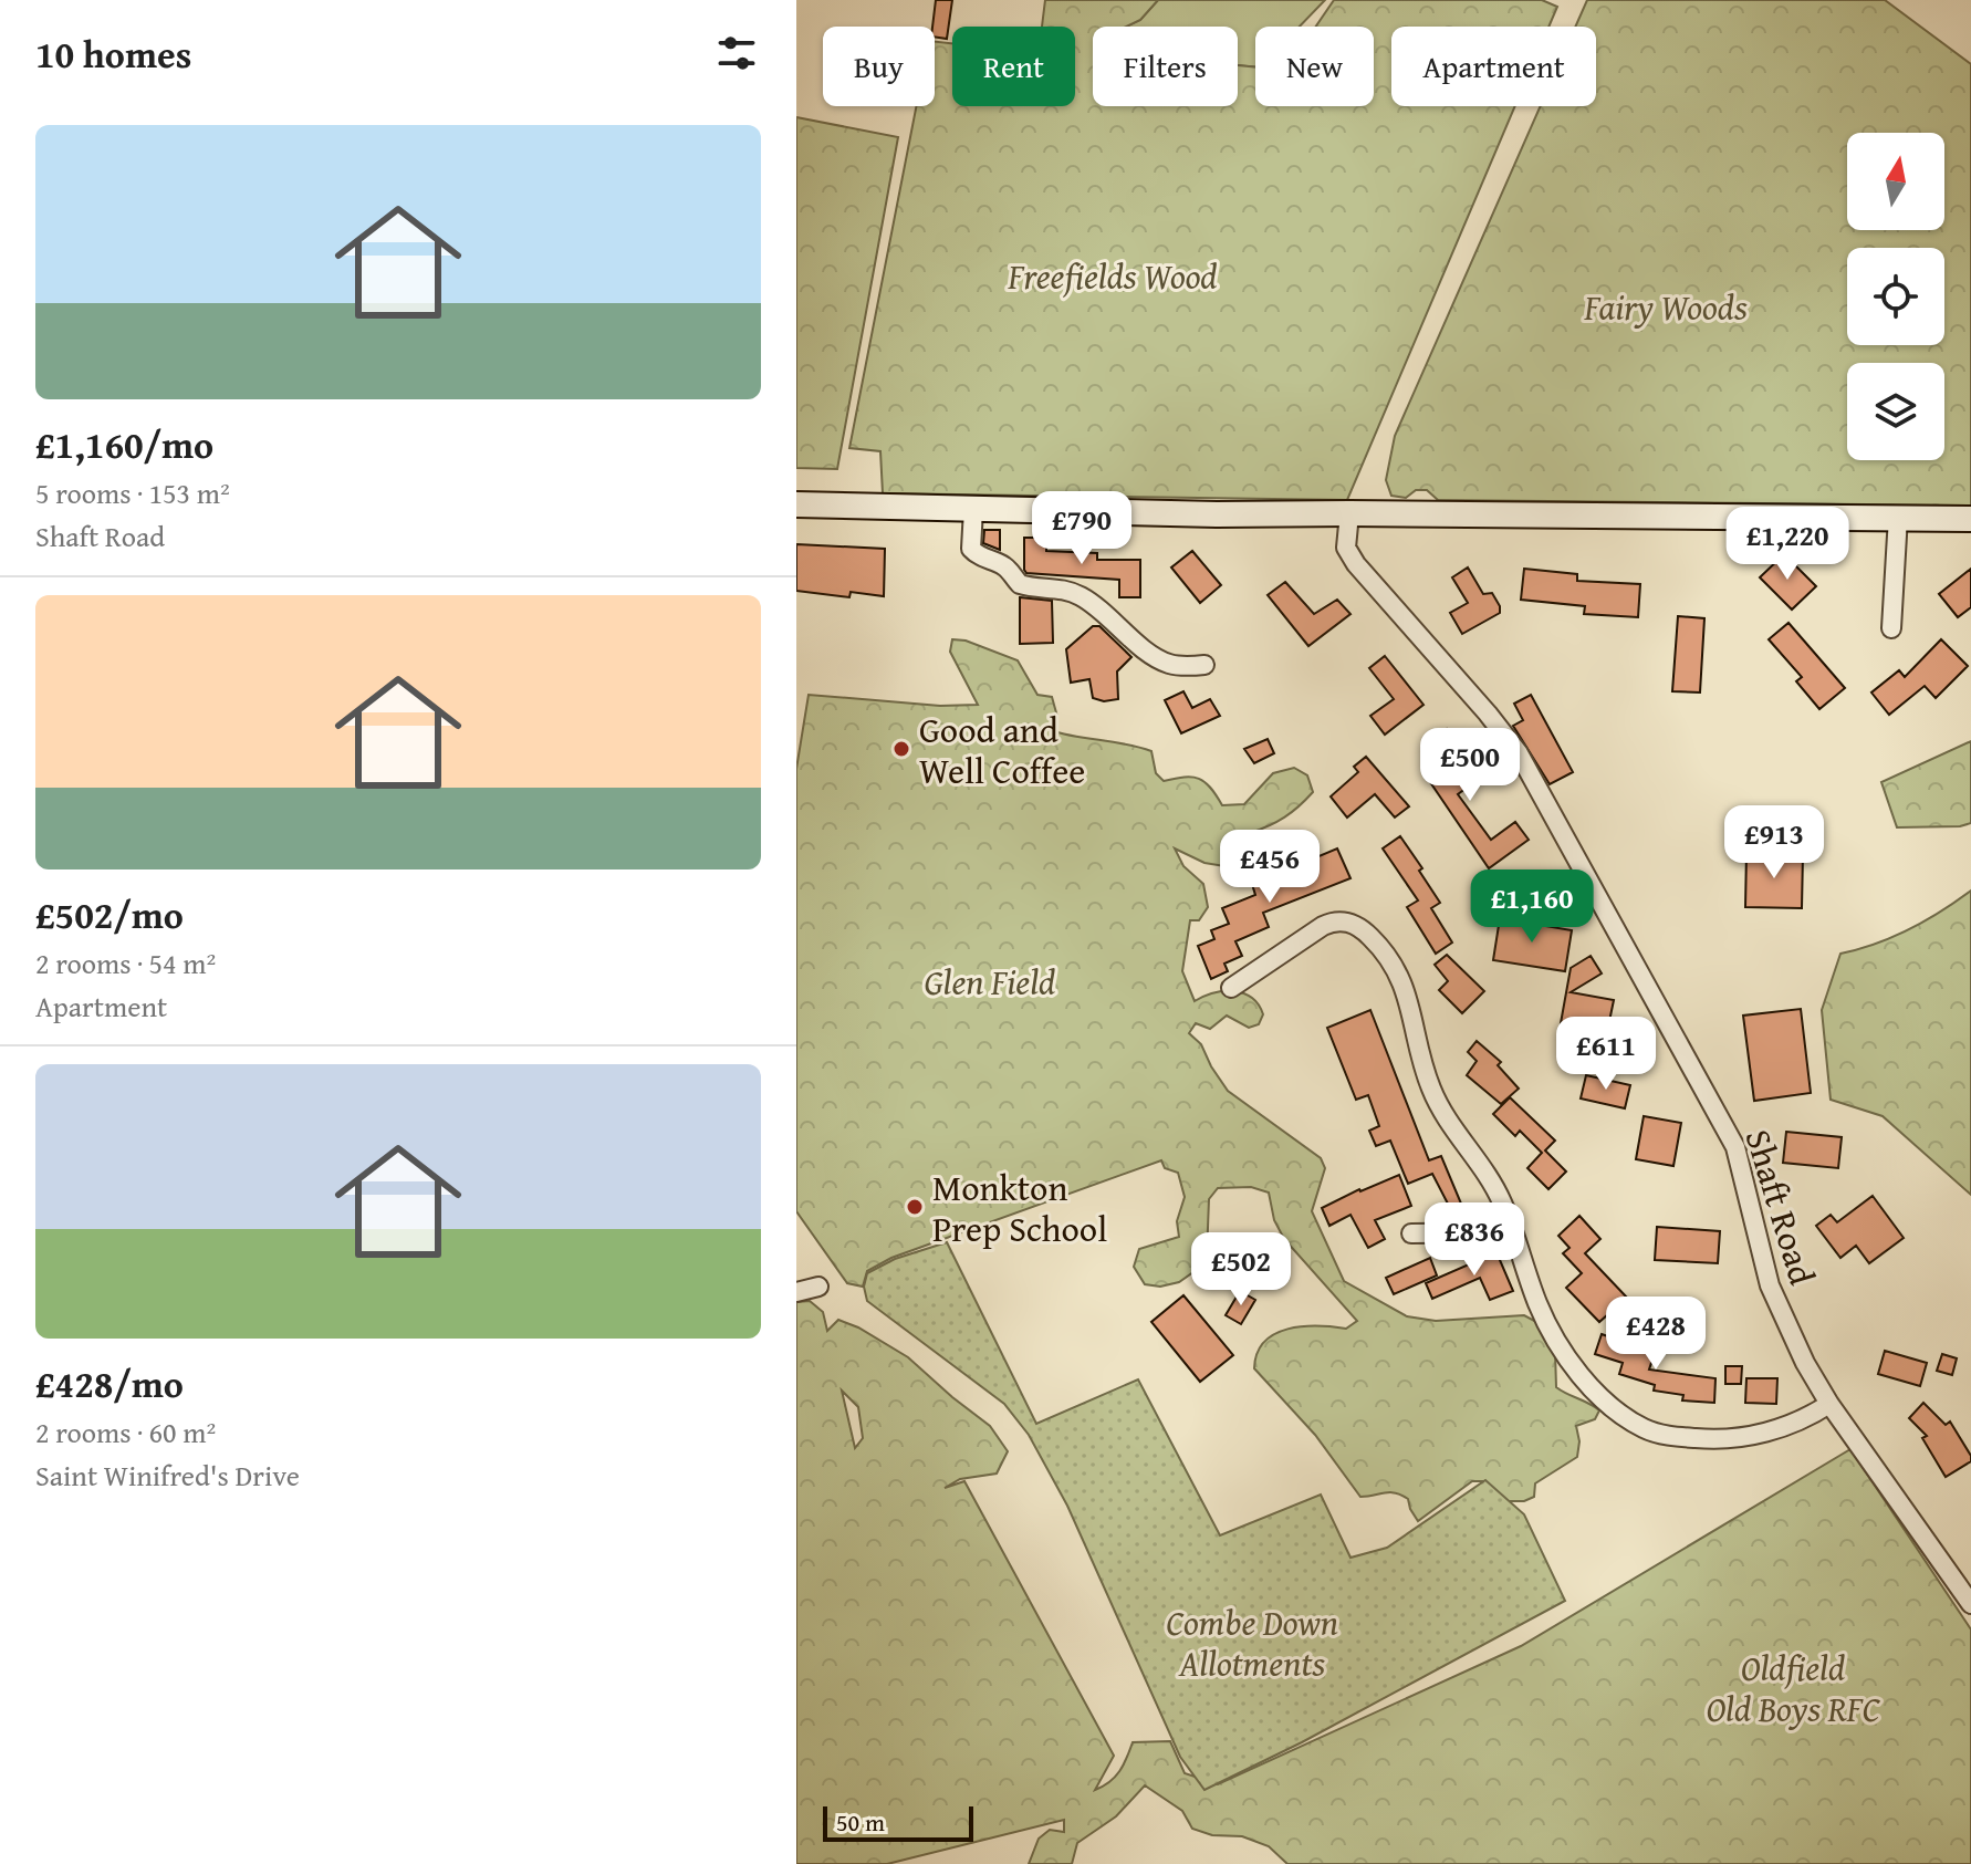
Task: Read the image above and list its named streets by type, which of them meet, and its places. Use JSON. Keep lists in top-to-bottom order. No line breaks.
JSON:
{"streets":{"street":["Shaft Road"]},"parks":["Freefields Wood","Fairy Woods","Glen Field","Combe Down Allotments","Oldfield Old Boys RFC"],"places":["Good and Well Coffee","Monkton Prep School"],"scale_bar":"50 m","north":"top","page":{"heading":"10 homes","chip":["Buy","Rent","Filters","New","Apartment"],"list":[{"name":"£1,160/mo","note":"5 rooms · 153 m² · Shaft Road"},{"name":"£502/mo","note":"2 rooms · 54 m² · Apartment"},{"name":"£428/mo","note":"2 rooms · 60 m² · Saint Winifred's Drive"}],"price":["£790","£1,220","£500","£913","£456","£1,160","£611","£836","£502","£428"],"scale":"50 m"}}
